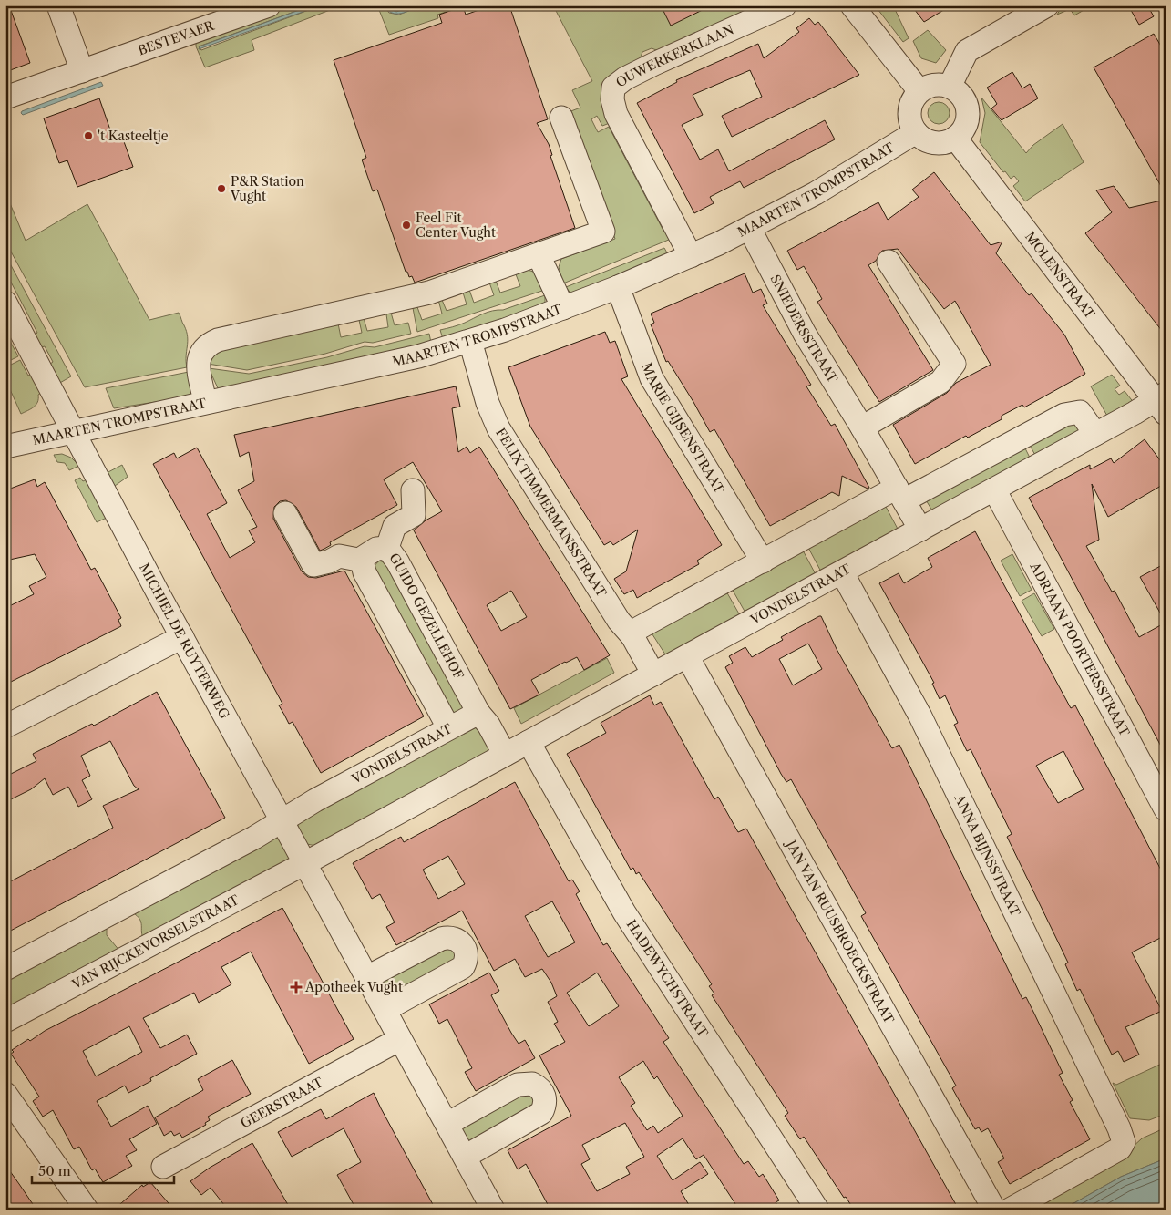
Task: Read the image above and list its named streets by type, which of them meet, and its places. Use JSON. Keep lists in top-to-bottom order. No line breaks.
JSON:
{"streets":{"street":["BESTEVAER","OUWERKERKLAAN","MAARTEN TROMPSTRAAT","MOLENSTRAAT","SNIEDERSSTRAAT","MARIE GIJSENSTRAAT","FELIX TIMMERMANSSTRAAT","VONDELSTRAAT","GUIDO GEZELLEHOF","MICHIEL DE RUYTERWEG","ADRIAAN POORTERSSTRAAT","ANNA BIJNSSTRAAT","JAN VAN RUUSBROECKSTRAAT","VAN RIJCKEVORSELSTRAAT","HADEWYCHSTRAAT","GEERSTRAAT"]},"crossings":[["OUWERKERKLAAN","MAARTEN TROMPSTRAAT"],["MAARTEN TROMPSTRAAT","MOLENSTRAAT"],["MAARTEN TROMPSTRAAT","SNIEDERSSTRAAT"],["MAARTEN TROMPSTRAAT","MARIE GIJSENSTRAAT"],["MAARTEN TROMPSTRAAT","FELIX TIMMERMANSSTRAAT"],["MAARTEN TROMPSTRAAT","MICHIEL DE RUYTERWEG"],["MOLENSTRAAT","VONDELSTRAAT"],["SNIEDERSSTRAAT","VONDELSTRAAT"],["FELIX TIMMERMANSSTRAAT","VONDELSTRAAT"],["VONDELSTRAAT","GUIDO GEZELLEHOF"],["VONDELSTRAAT","MICHIEL DE RUYTERWEG"],["VONDELSTRAAT","ADRIAAN POORTERSSTRAAT"],["VONDELSTRAAT","ANNA BIJNSSTRAAT"],["VONDELSTRAAT","JAN VAN RUUSBROECKSTRAAT"],["VONDELSTRAAT","VAN RIJCKEVORSELSTRAAT"],["VONDELSTRAAT","HADEWYCHSTRAAT"],["MICHIEL DE RUYTERWEG","VAN RIJCKEVORSELSTRAAT"],["MICHIEL DE RUYTERWEG","GEERSTRAAT"]],"places":{"other":["'t Kasteeltje","P&R Station Vught","Feel Fit Center Vught"],"health":["Apotheek Vught"]},"scale_bar":"50 m"}
